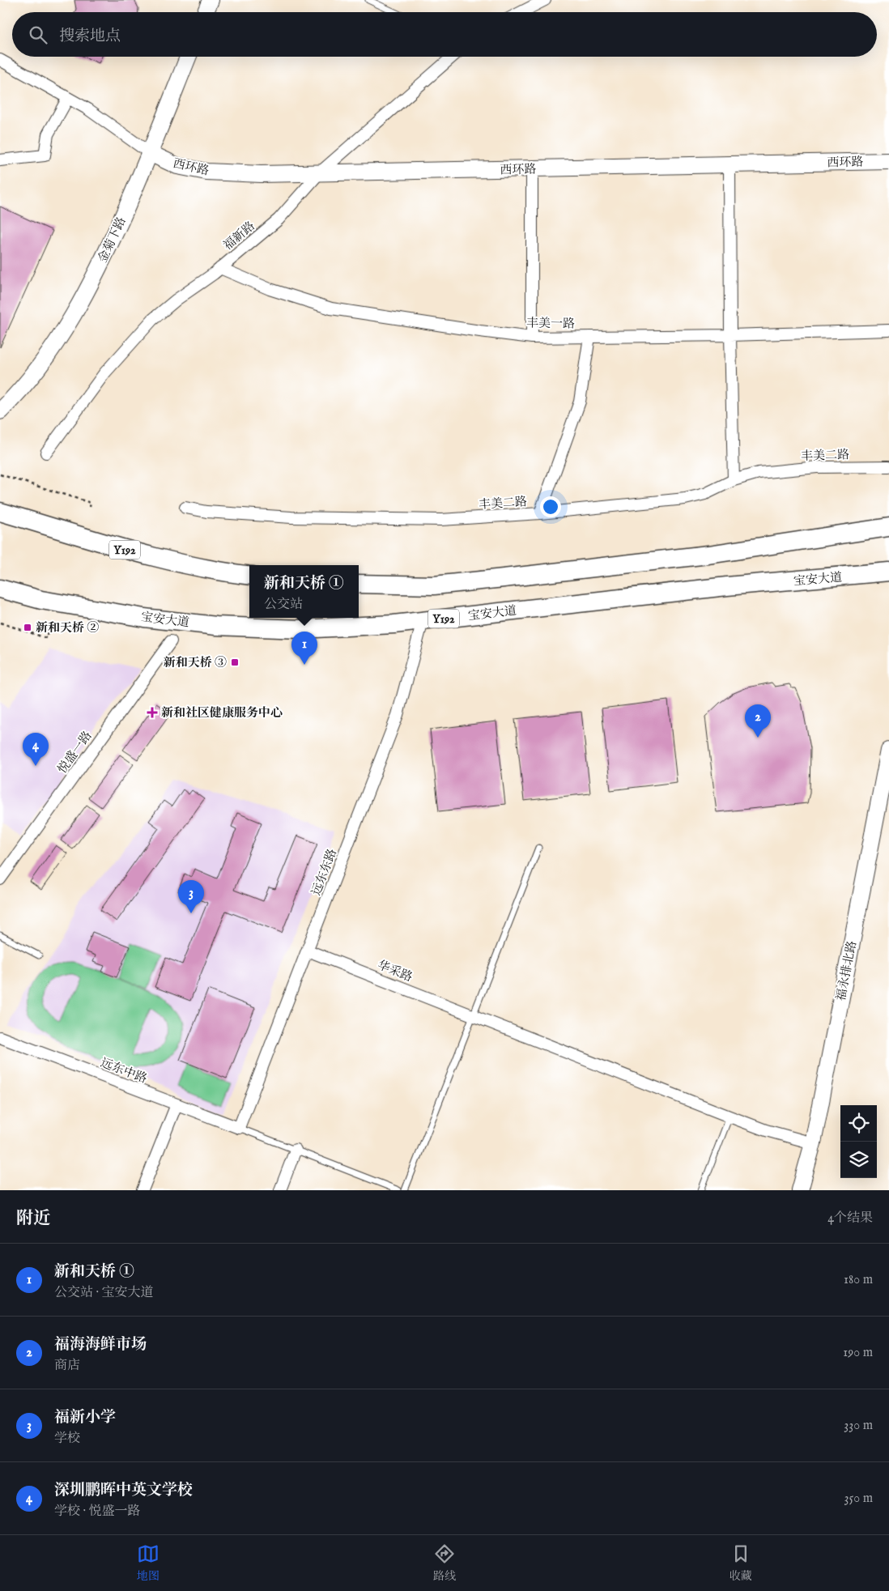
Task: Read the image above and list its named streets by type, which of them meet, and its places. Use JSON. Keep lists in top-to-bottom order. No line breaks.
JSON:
{"streets":{"main road":["Y192","宝安大道"],"street":["西环路","福新路","金菊下路","丰美一路","丰美二路","悦盛一路","远东东路","华采路","福永排北路","远东中路"]},"crossings":[["西环路","福新路"],["西环路","金菊下路"],["福新路","丰美一路"],["宝安大道","远东东路"],["远东东路","华采路"],["远东东路","远东中路"],["华采路","福永排北路"]],"places":{"transit":["新和天桥 ②","新和天桥 ③"],"health":["新和社区健康服务中心"]},"page":{"search":"搜索地点","popup":["新和天桥 ①","公交站"],"pins":["1","2","4","3"],"heading":["附近","4个结果"],"list":[{"mark":"1","name":"新和天桥 ①","note":"公交站 · 宝安大道","value":"180 m"},{"mark":"2","name":"福海海鲜市场","note":"商店","value":"190 m"},{"mark":"3","name":"福新小学","note":"学校","value":"330 m"},{"mark":"4","name":"深圳鹏晖中英文学校","note":"学校 · 悦盛一路","value":"350 m"}],"nav":["地图","路线","收藏"]}}
